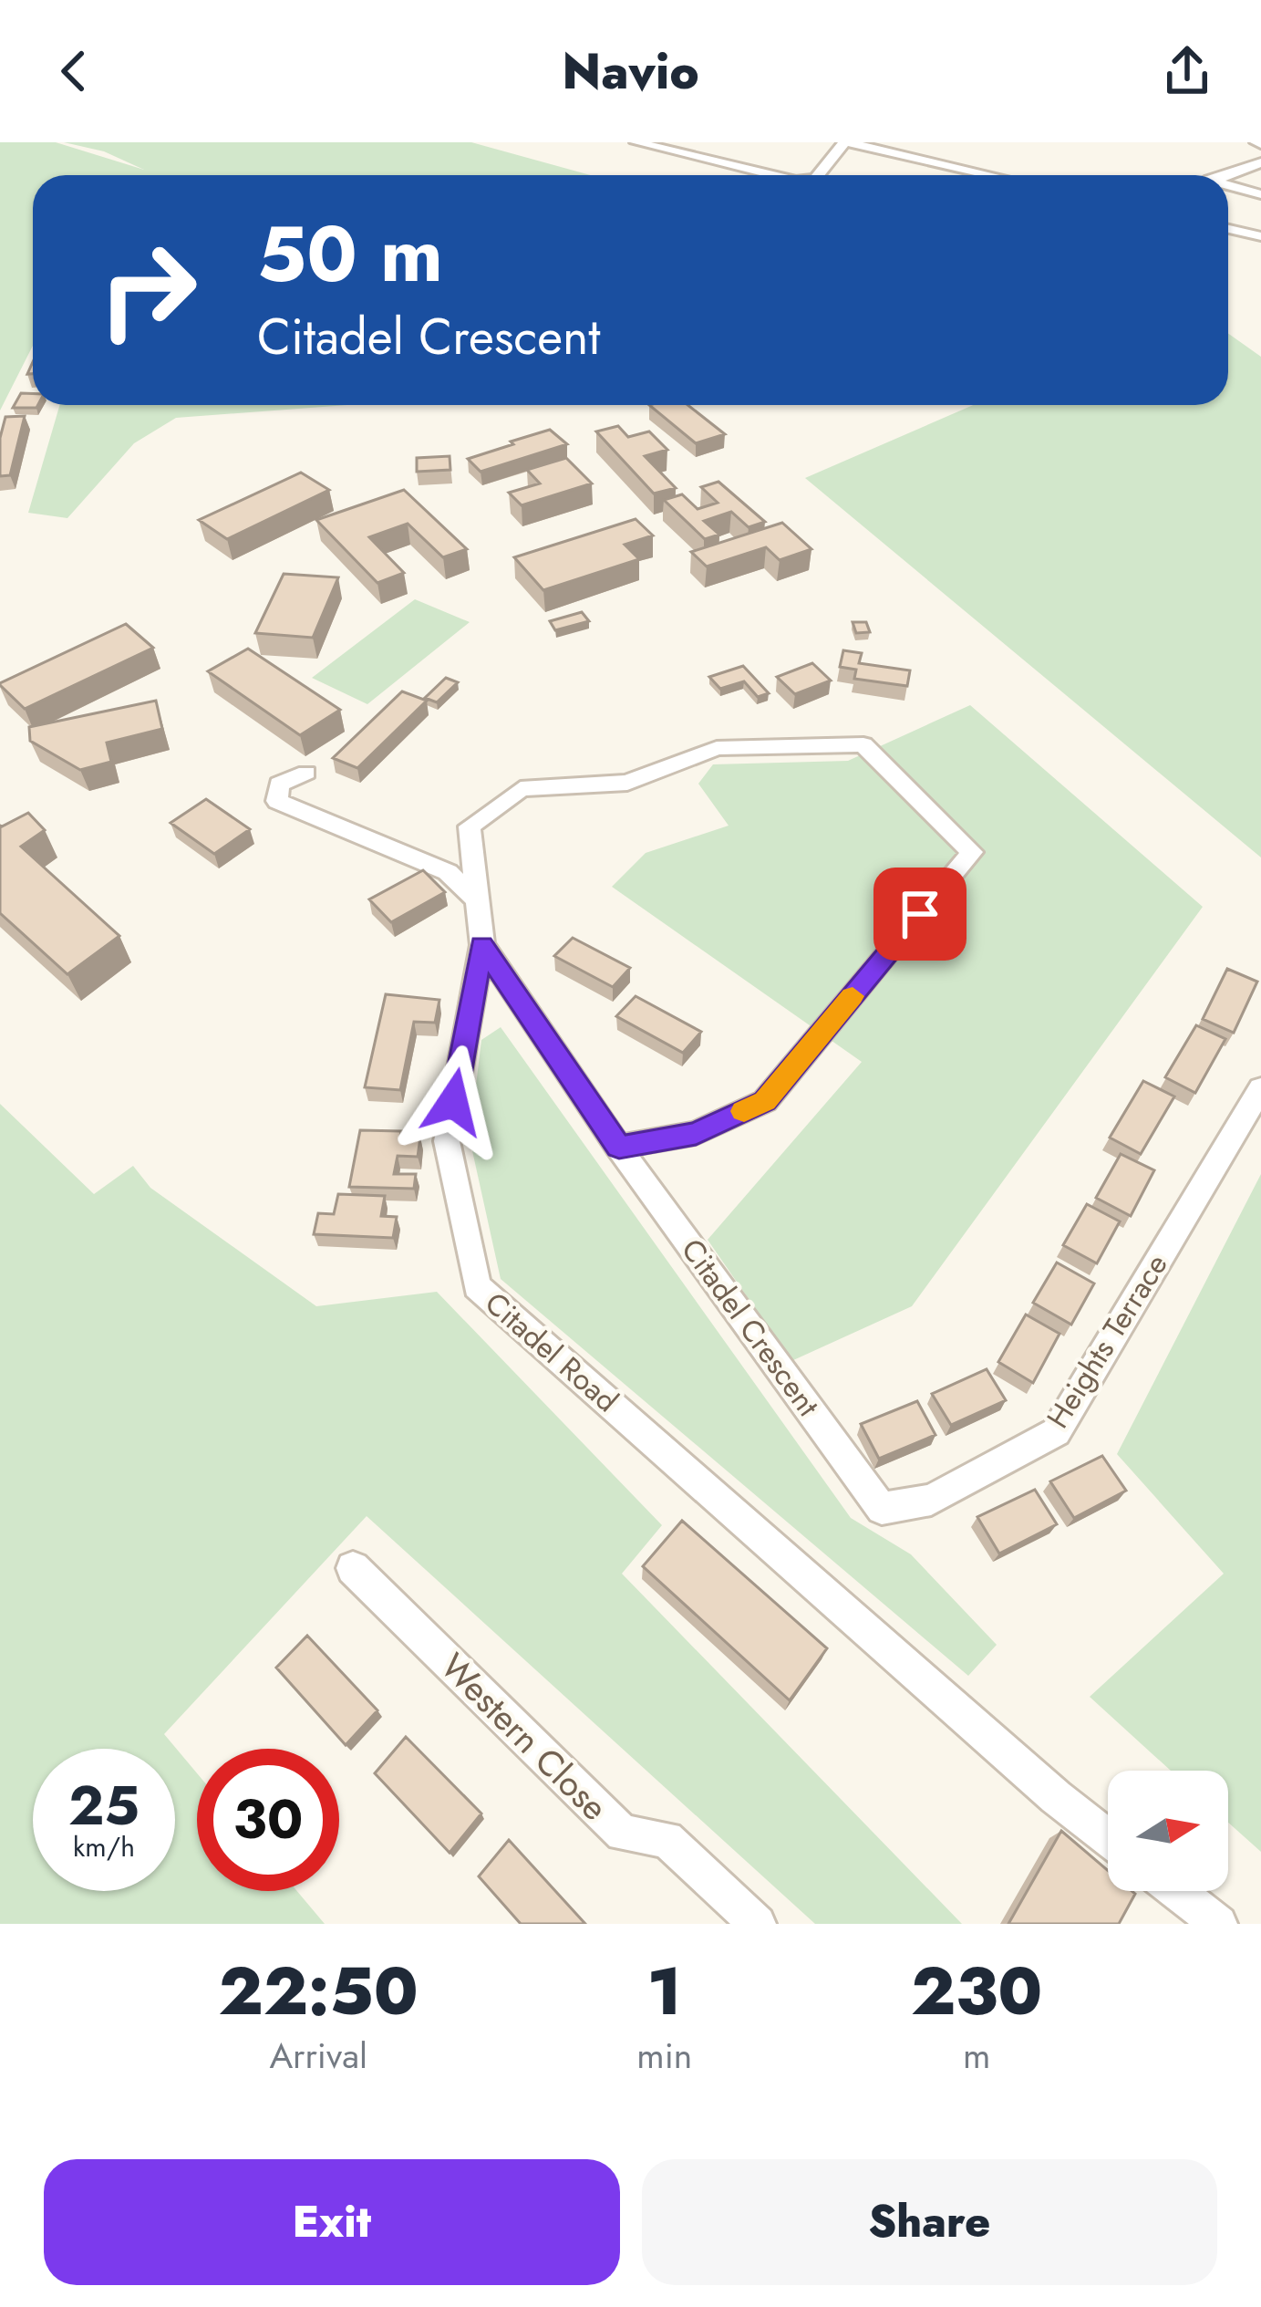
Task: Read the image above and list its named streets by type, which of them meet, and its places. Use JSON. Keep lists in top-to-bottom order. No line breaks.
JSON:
{"streets":{"street":["Citadel Crescent","Heights Terrace","Citadel Road","Western Close"]},"crossings":[["Citadel Crescent","Heights Terrace"],["Citadel Crescent","Citadel Road"]],"north":"right","page":{"header":"Navio","turn":["50 m","Citadel Crescent"],"speed":"25 km/h","limit":"30","eta":["22:50","Arrival","1","min","230","m"],"buttons":["Exit","Share"]}}
